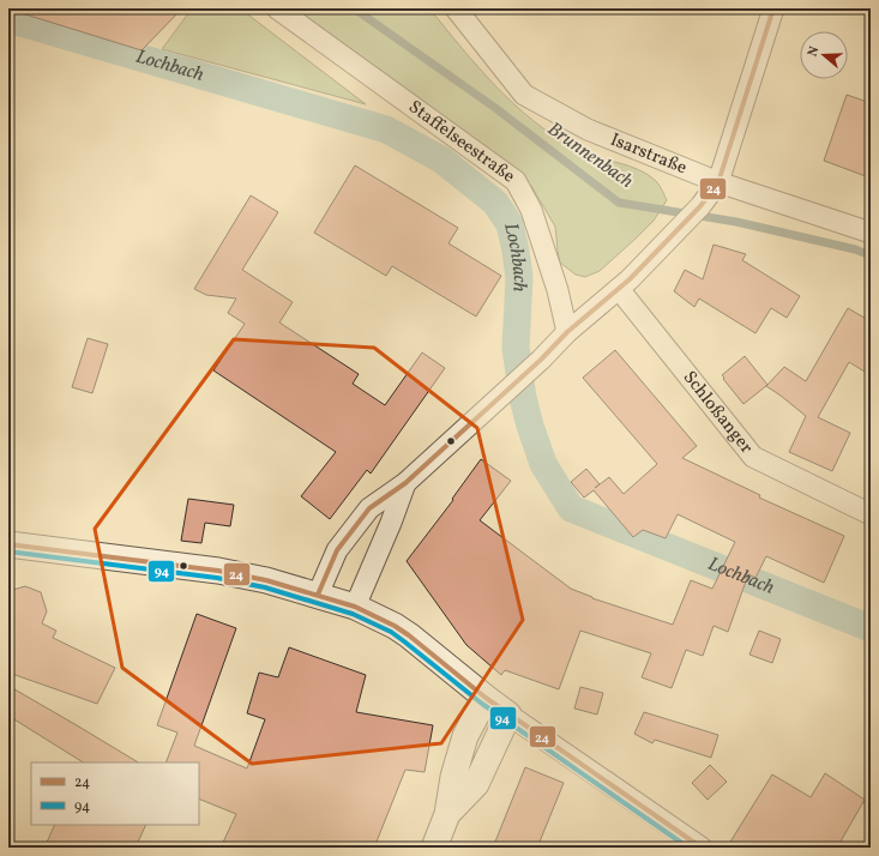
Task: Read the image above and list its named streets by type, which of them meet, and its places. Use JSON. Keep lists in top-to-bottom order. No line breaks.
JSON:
{"streets":{"street":["Staffelseestraße","Isarstraße","Schloßanger"]},"water":["Lochbach","Brunnenbach"],"lines":["transit line 24","transit line 94"],"legend":["24","94"],"north":"left"}
